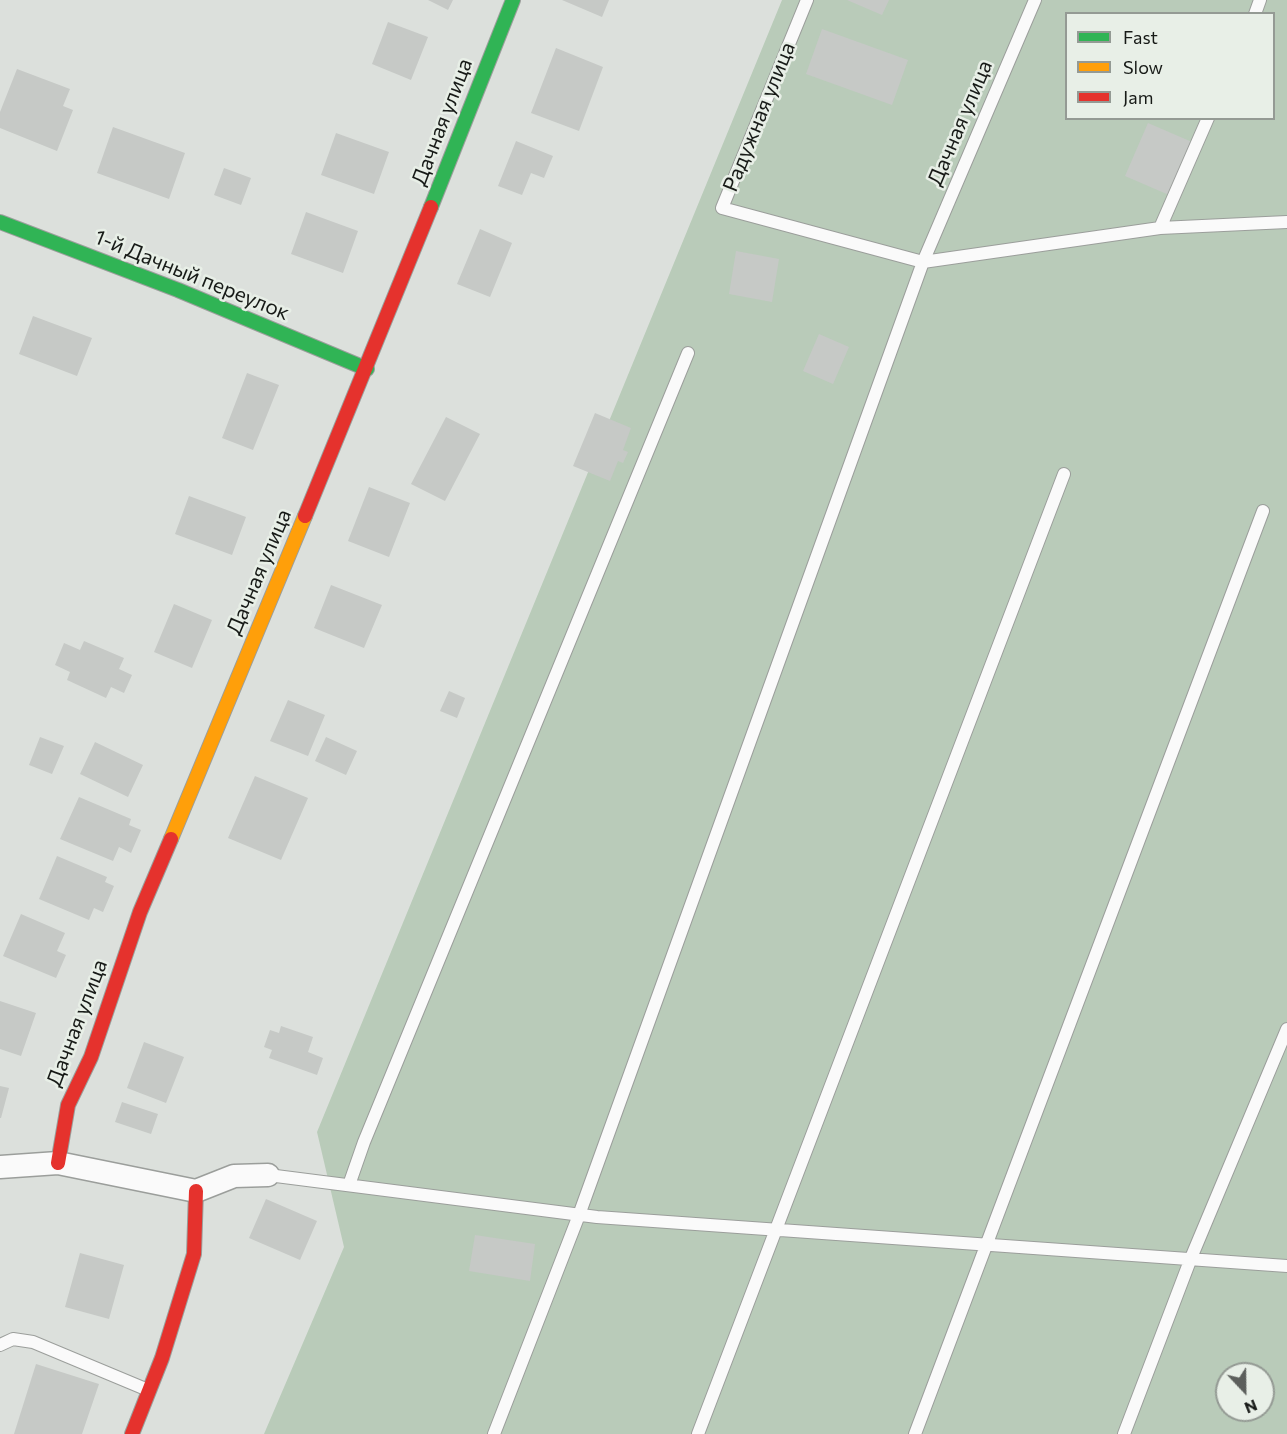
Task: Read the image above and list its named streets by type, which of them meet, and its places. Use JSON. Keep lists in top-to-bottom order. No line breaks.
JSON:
{"streets":{"street":["Дачная улица","1-й Дачный переулок"],"lane":["Радужная улица"]},"crossings":[["Радужная улица","Дачная улица"],["Дачная улица","1-й Дачный переулок"]],"legend":["Fast","Slow","Jam"],"north":"bottom"}
